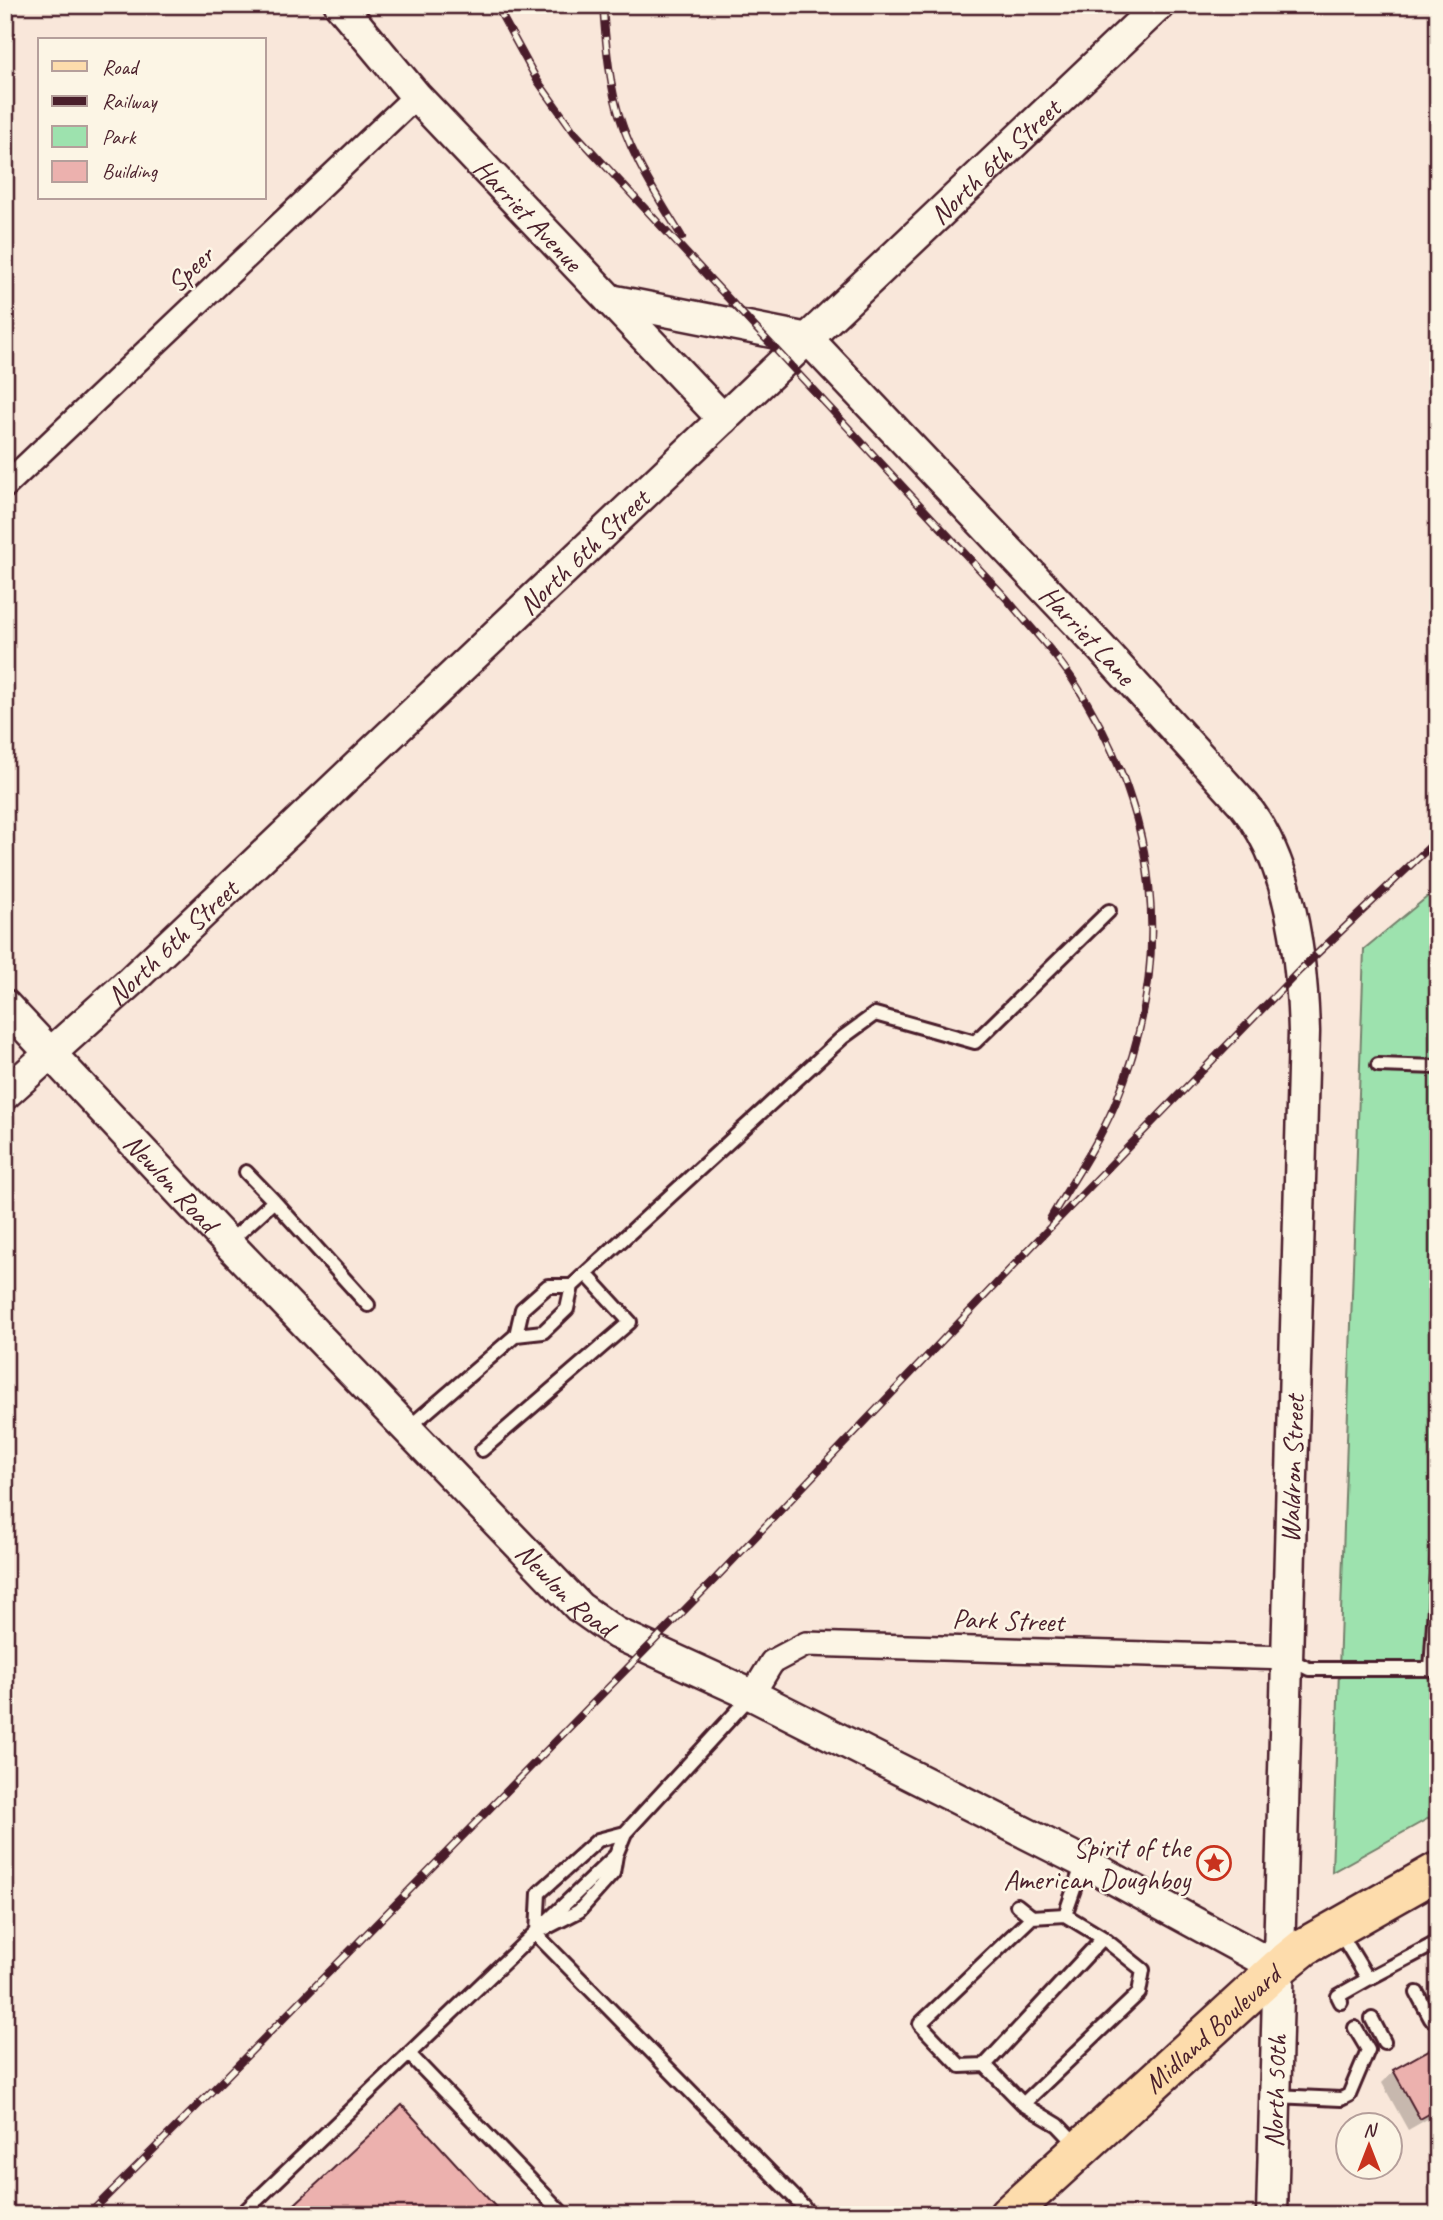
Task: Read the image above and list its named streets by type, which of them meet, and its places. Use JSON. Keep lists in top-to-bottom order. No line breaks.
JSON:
{"streets":{"main road":["Midland Boulevard"],"street":["North 6th Street","Harriet Avenue","Speer","Harriet Lane","Newlon Road","Waldron Street","Park Street","North 50th"]},"crossings":[["North 6th Street","Harriet Avenue"],["North 6th Street","Harriet Lane"],["North 6th Street","Newlon Road"],["Harriet Avenue","Speer"],["Harriet Lane","Waldron Street"],["Newlon Road","Waldron Street"],["Newlon Road","Park Street"],["Newlon Road","Midland Boulevard"],["Newlon Road","North 50th"],["Waldron Street","Park Street"],["Waldron Street","Midland Boulevard"],["Waldron Street","North 50th"],["Midland Boulevard","North 50th"]],"places":{"place":["Spirit of the American Doughboy"]},"legend":["Road","Railway","Park","Building"],"north":"top"}
